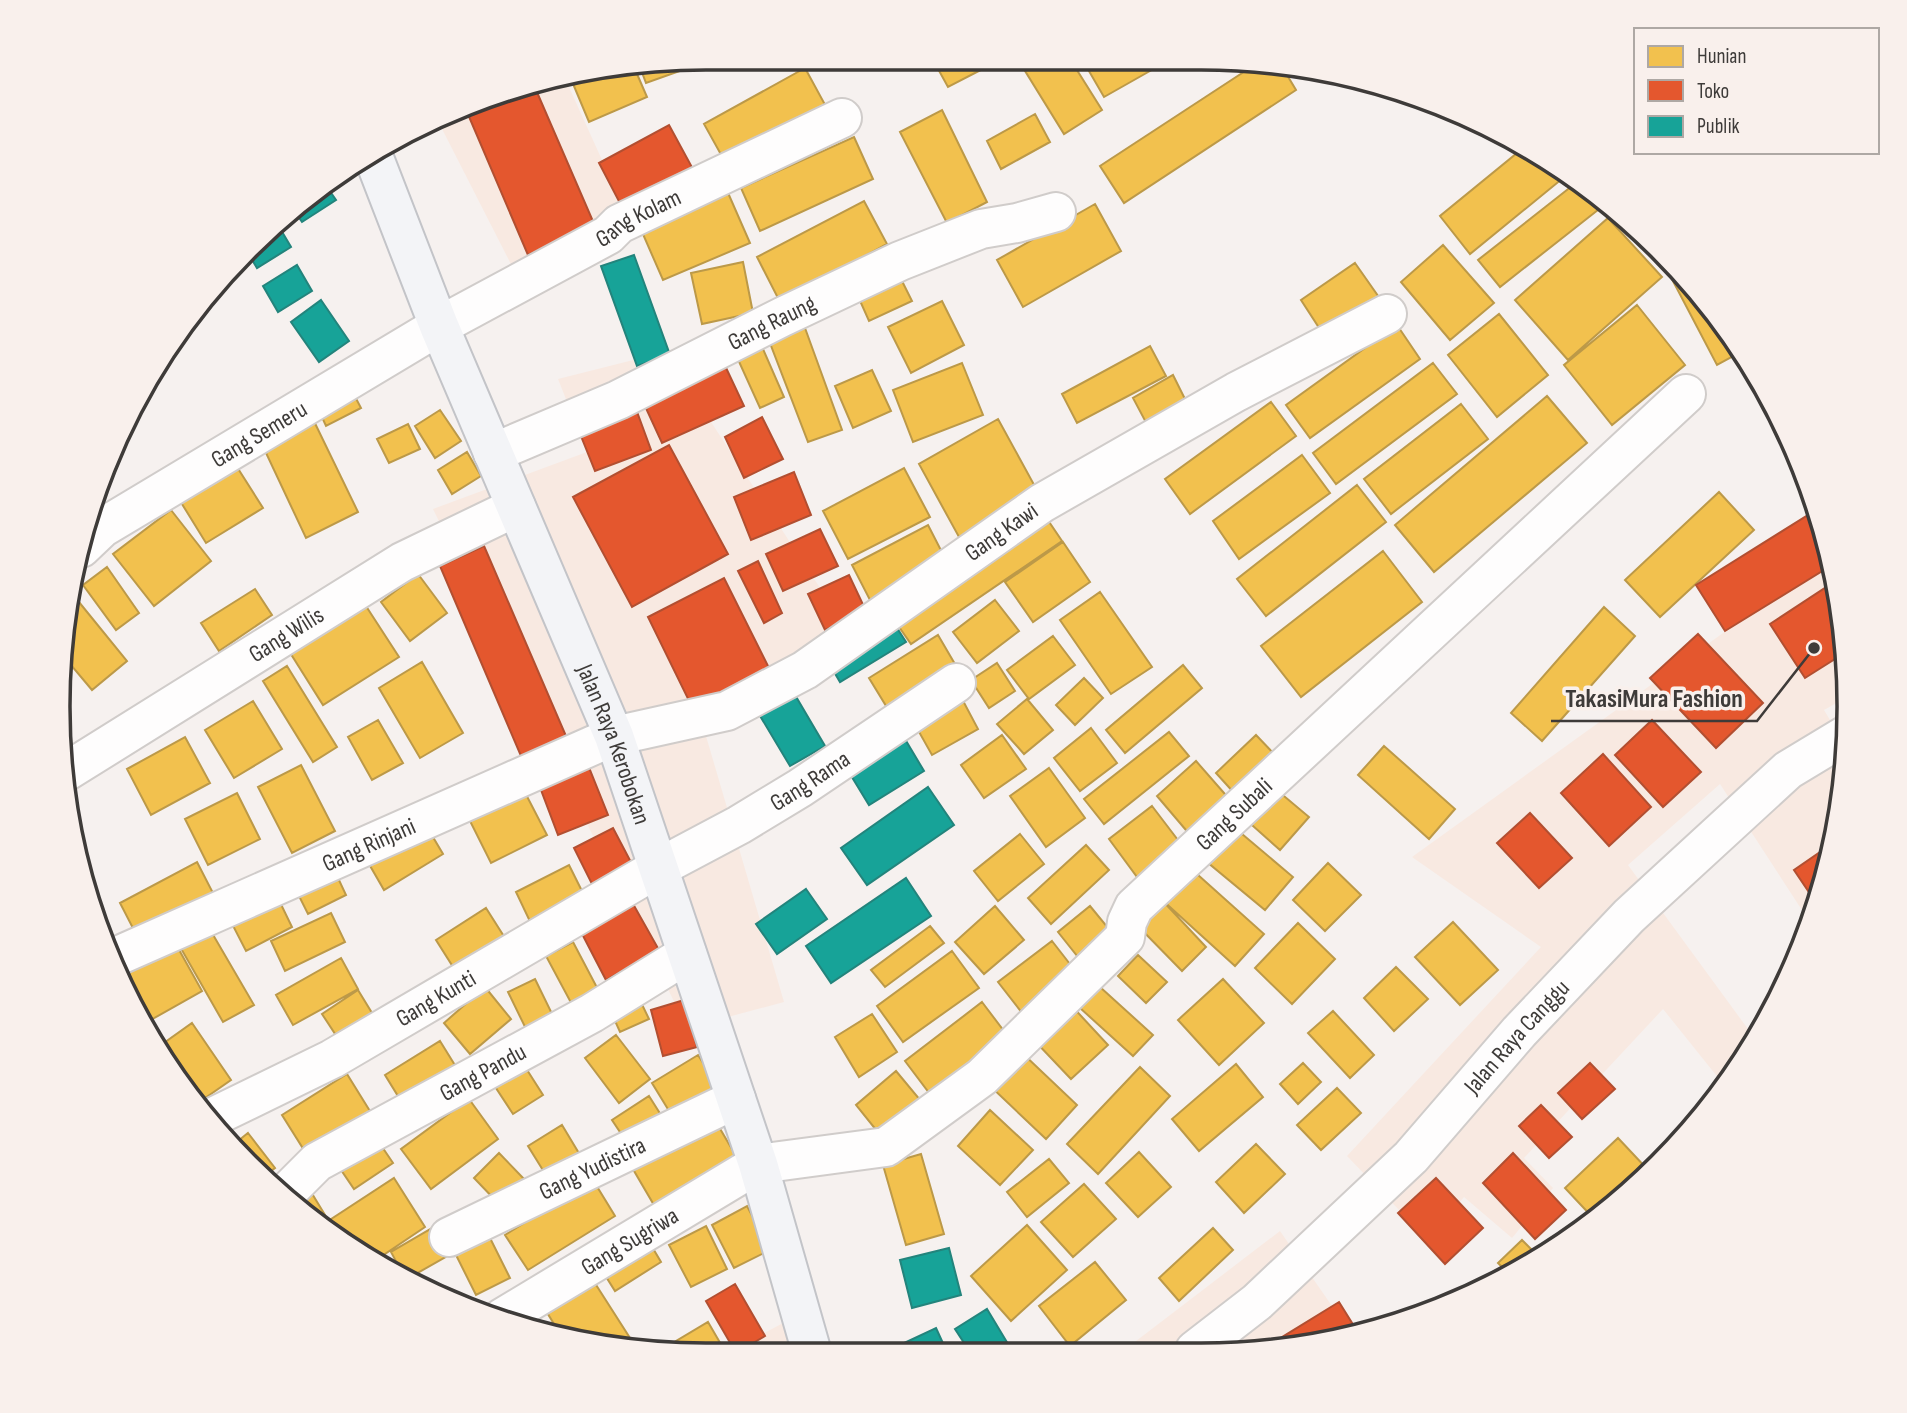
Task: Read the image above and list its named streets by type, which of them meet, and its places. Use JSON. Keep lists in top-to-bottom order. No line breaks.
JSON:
{"streets":{"main road":["Jalan Raya Kerobokan"],"street":["Gang Kolam","Gang Raung","Gang Semeru","Gang Kawi","Gang Wilis","Gang Rama","Gang Subali","Gang Rinjani","Gang Kunti","Jalan Raya Canggu","Gang Pandu","Gang Yudistira","Gang Sugriwa"]},"crossings":[["Gang Kolam","Gang Semeru"],["Gang Kolam","Jalan Raya Kerobokan"],["Gang Raung","Jalan Raya Kerobokan"],["Gang Semeru","Jalan Raya Kerobokan"],["Gang Kawi","Jalan Raya Kerobokan"],["Gang Kawi","Gang Rinjani"],["Gang Wilis","Jalan Raya Kerobokan"],["Jalan Raya Kerobokan","Gang Rama"],["Jalan Raya Kerobokan","Gang Subali"],["Jalan Raya Kerobokan","Gang Rinjani"],["Jalan Raya Kerobokan","Gang Kunti"],["Jalan Raya Kerobokan","Gang Pandu"],["Jalan Raya Kerobokan","Gang Yudistira"],["Jalan Raya Kerobokan","Gang Sugriwa"],["Gang Rama","Gang Kunti"],["Gang Subali","Gang Sugriwa"]],"places":["TakasiMura Fashion"],"legend":["Hunian","Toko","Publik"]}
